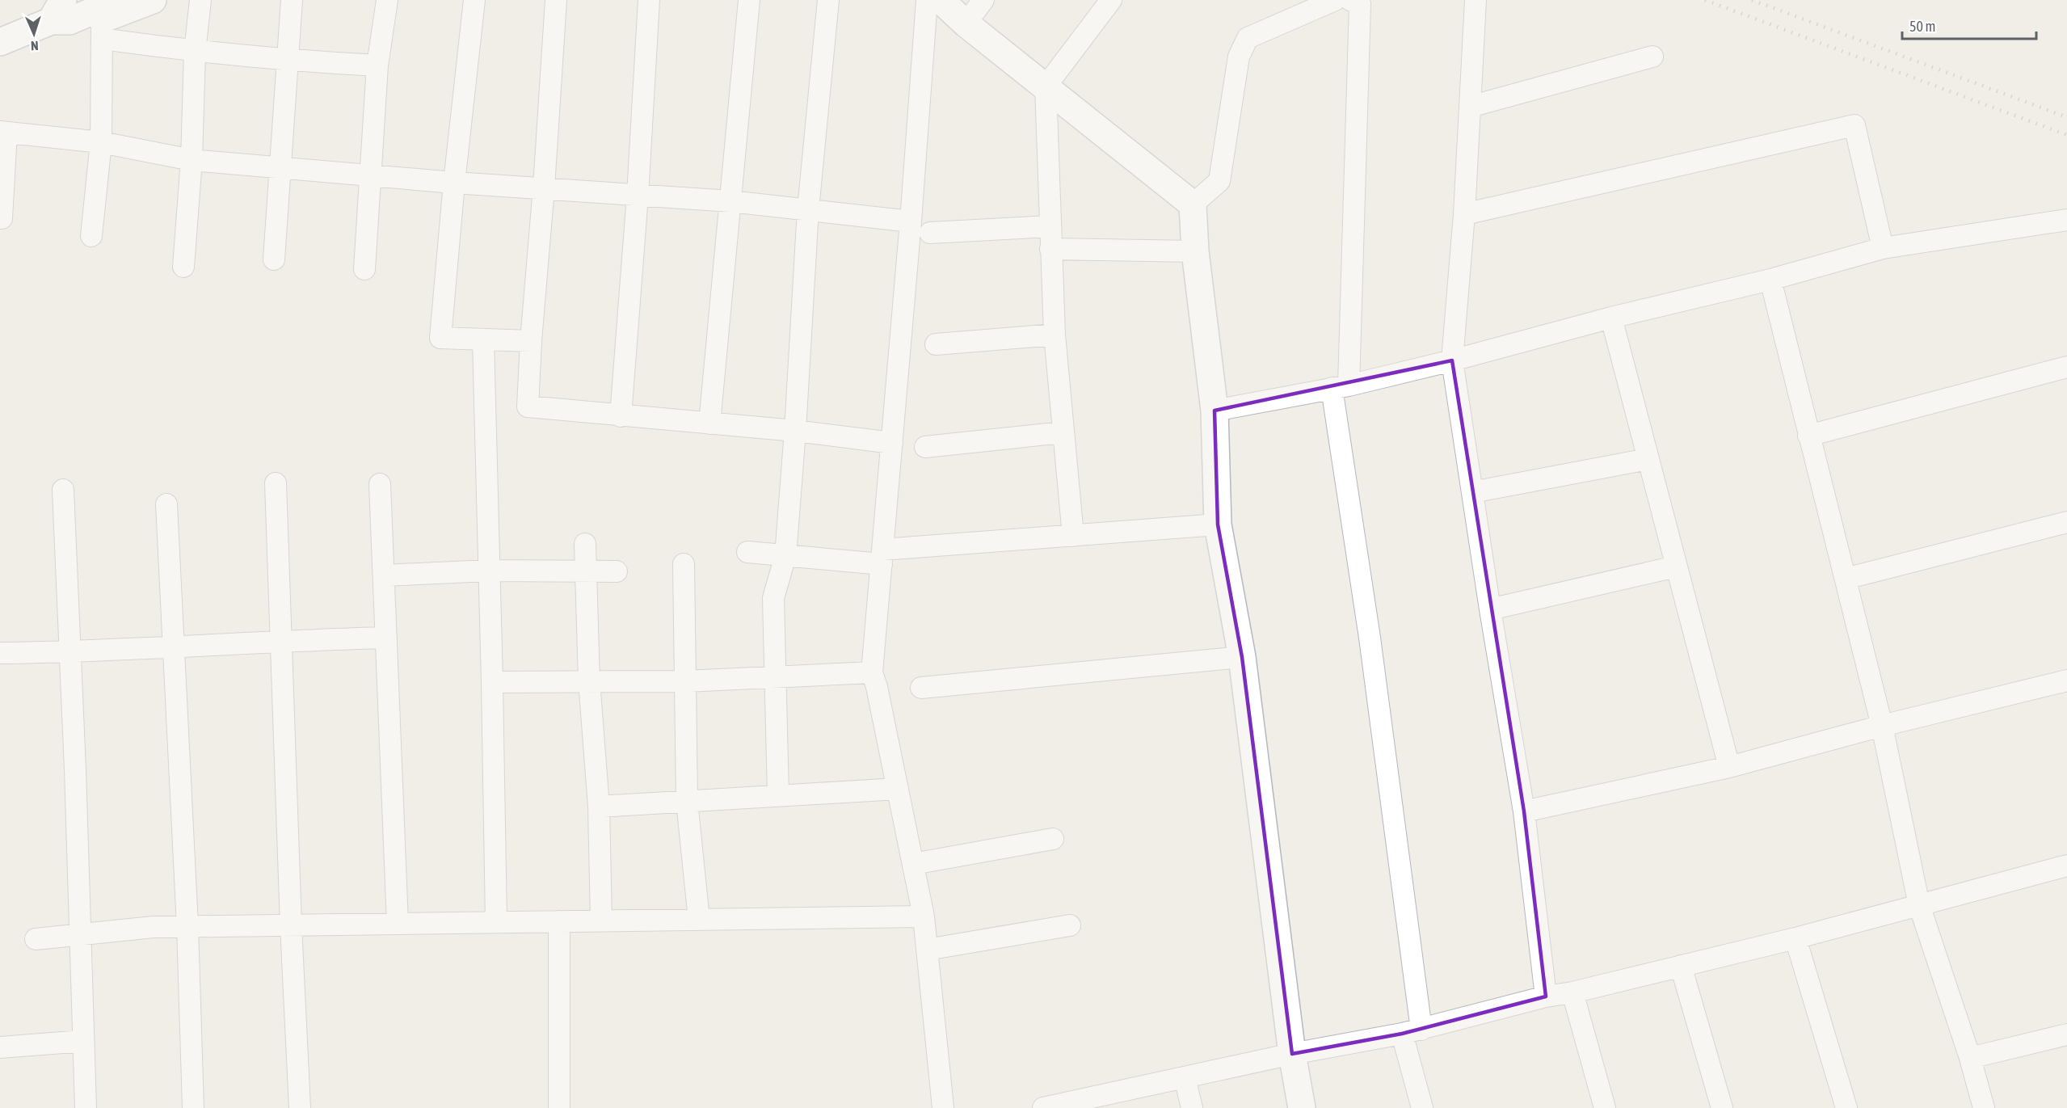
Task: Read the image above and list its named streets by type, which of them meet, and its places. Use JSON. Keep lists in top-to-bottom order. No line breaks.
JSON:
{"scale_bar":"50 m","north":"bottom"}
